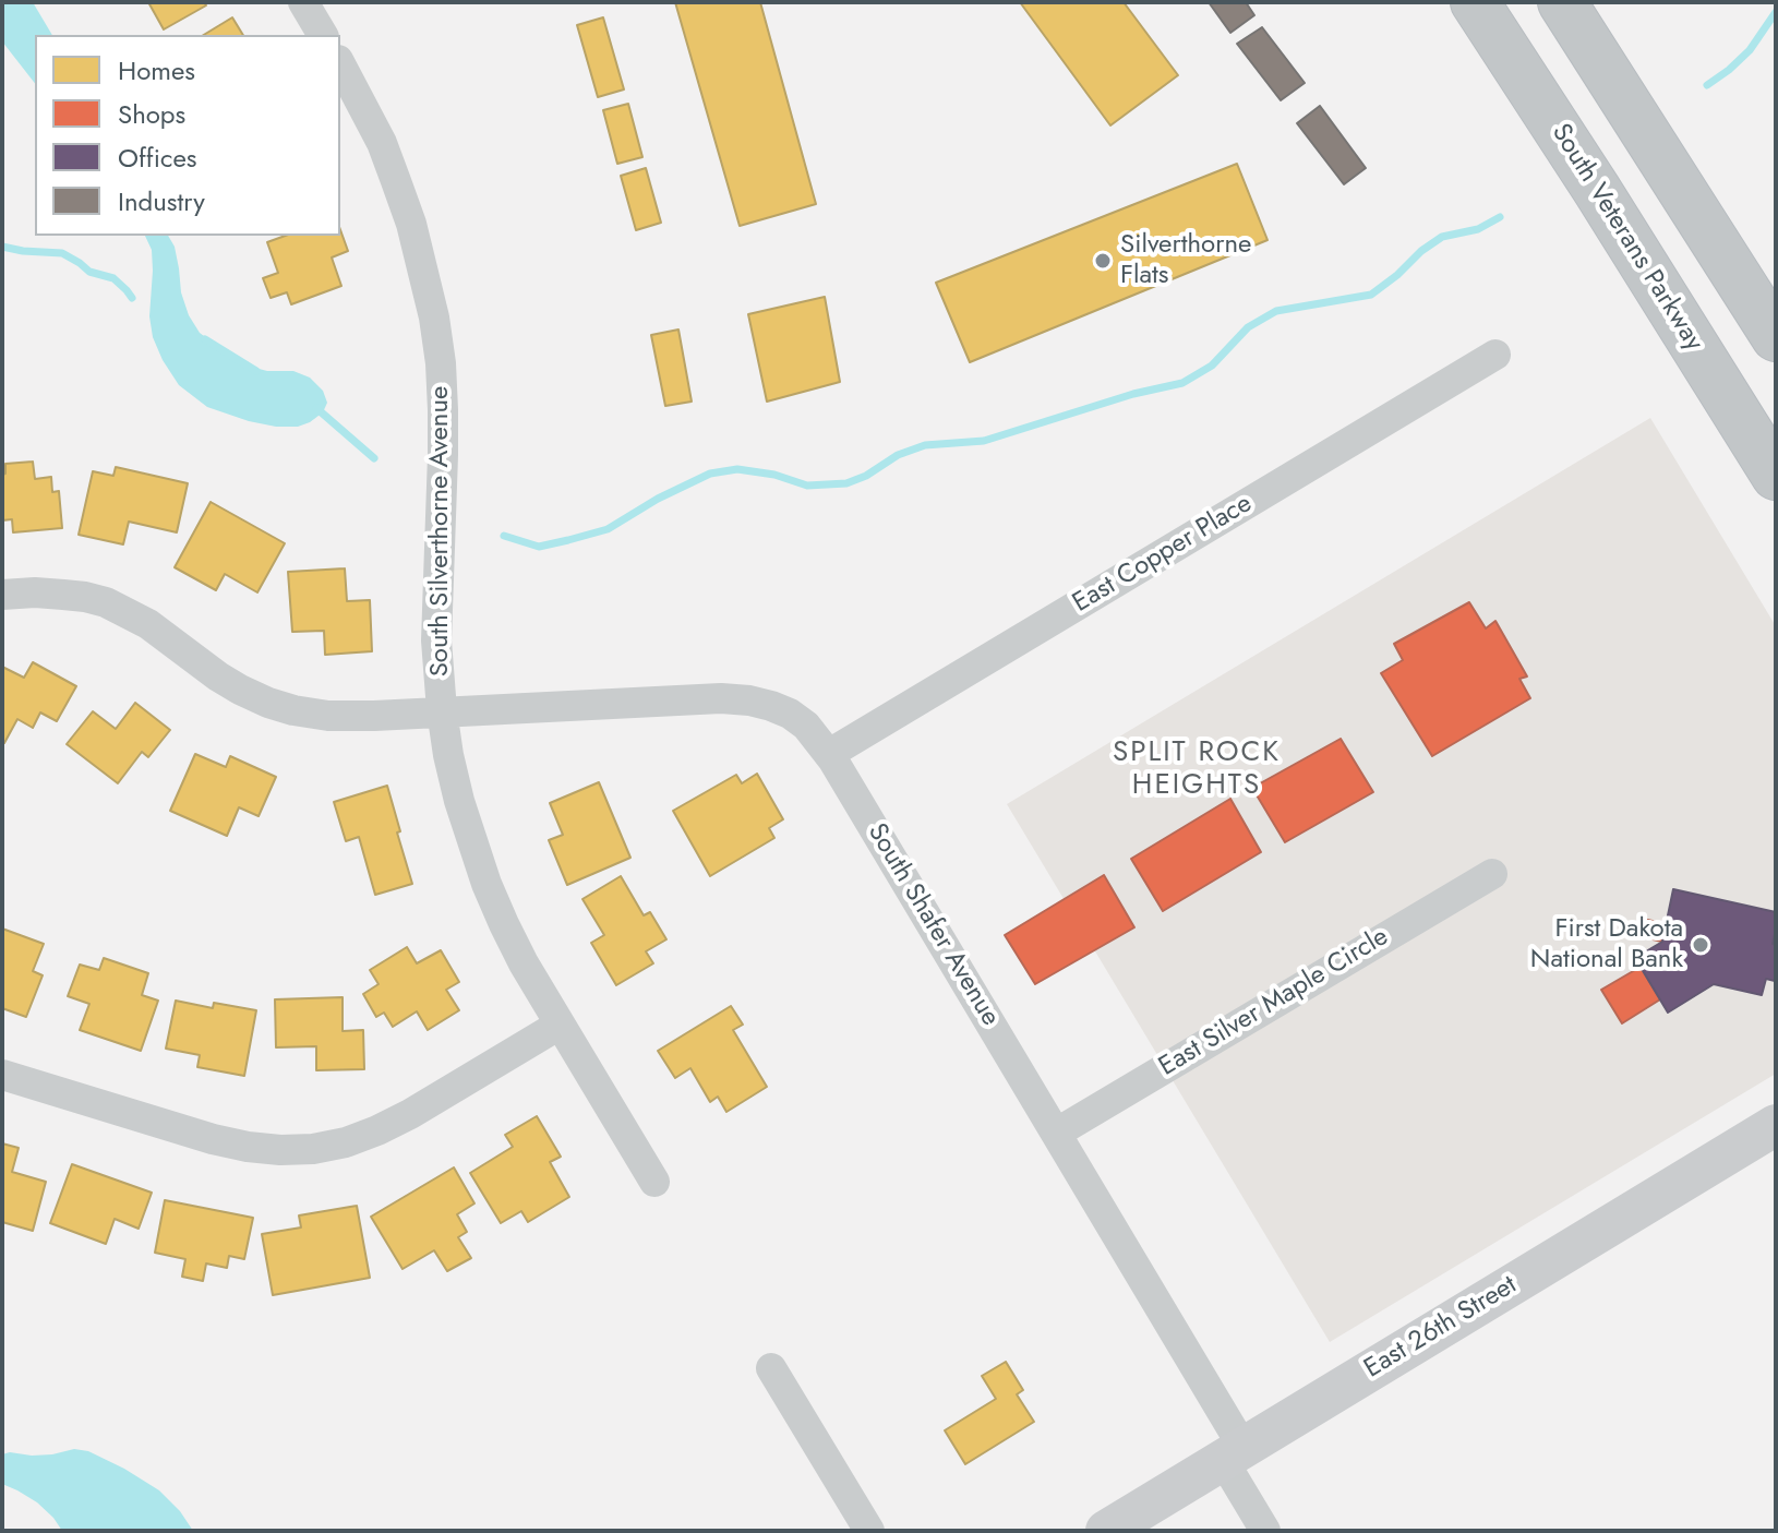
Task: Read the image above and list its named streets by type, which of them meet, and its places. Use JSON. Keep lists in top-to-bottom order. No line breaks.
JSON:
{"streets":{"highway":["South Veterans Parkway"],"main road":["East 26th Street"],"street":["South Silverthorne Avenue","East Copper Place","South Shafer Avenue","East Silver Maple Circle"]},"crossings":[["South Silverthorne Avenue","South Shafer Avenue"],["East Copper Place","South Shafer Avenue"],["South Shafer Avenue","East Silver Maple Circle"],["South Shafer Avenue","East 26th Street"]],"districts":["SPLIT ROCK HEIGHTS"],"places":["Silverthorne Flats","First Dakota National Bank"],"legend":["Homes","Shops","Offices","Industry"]}
